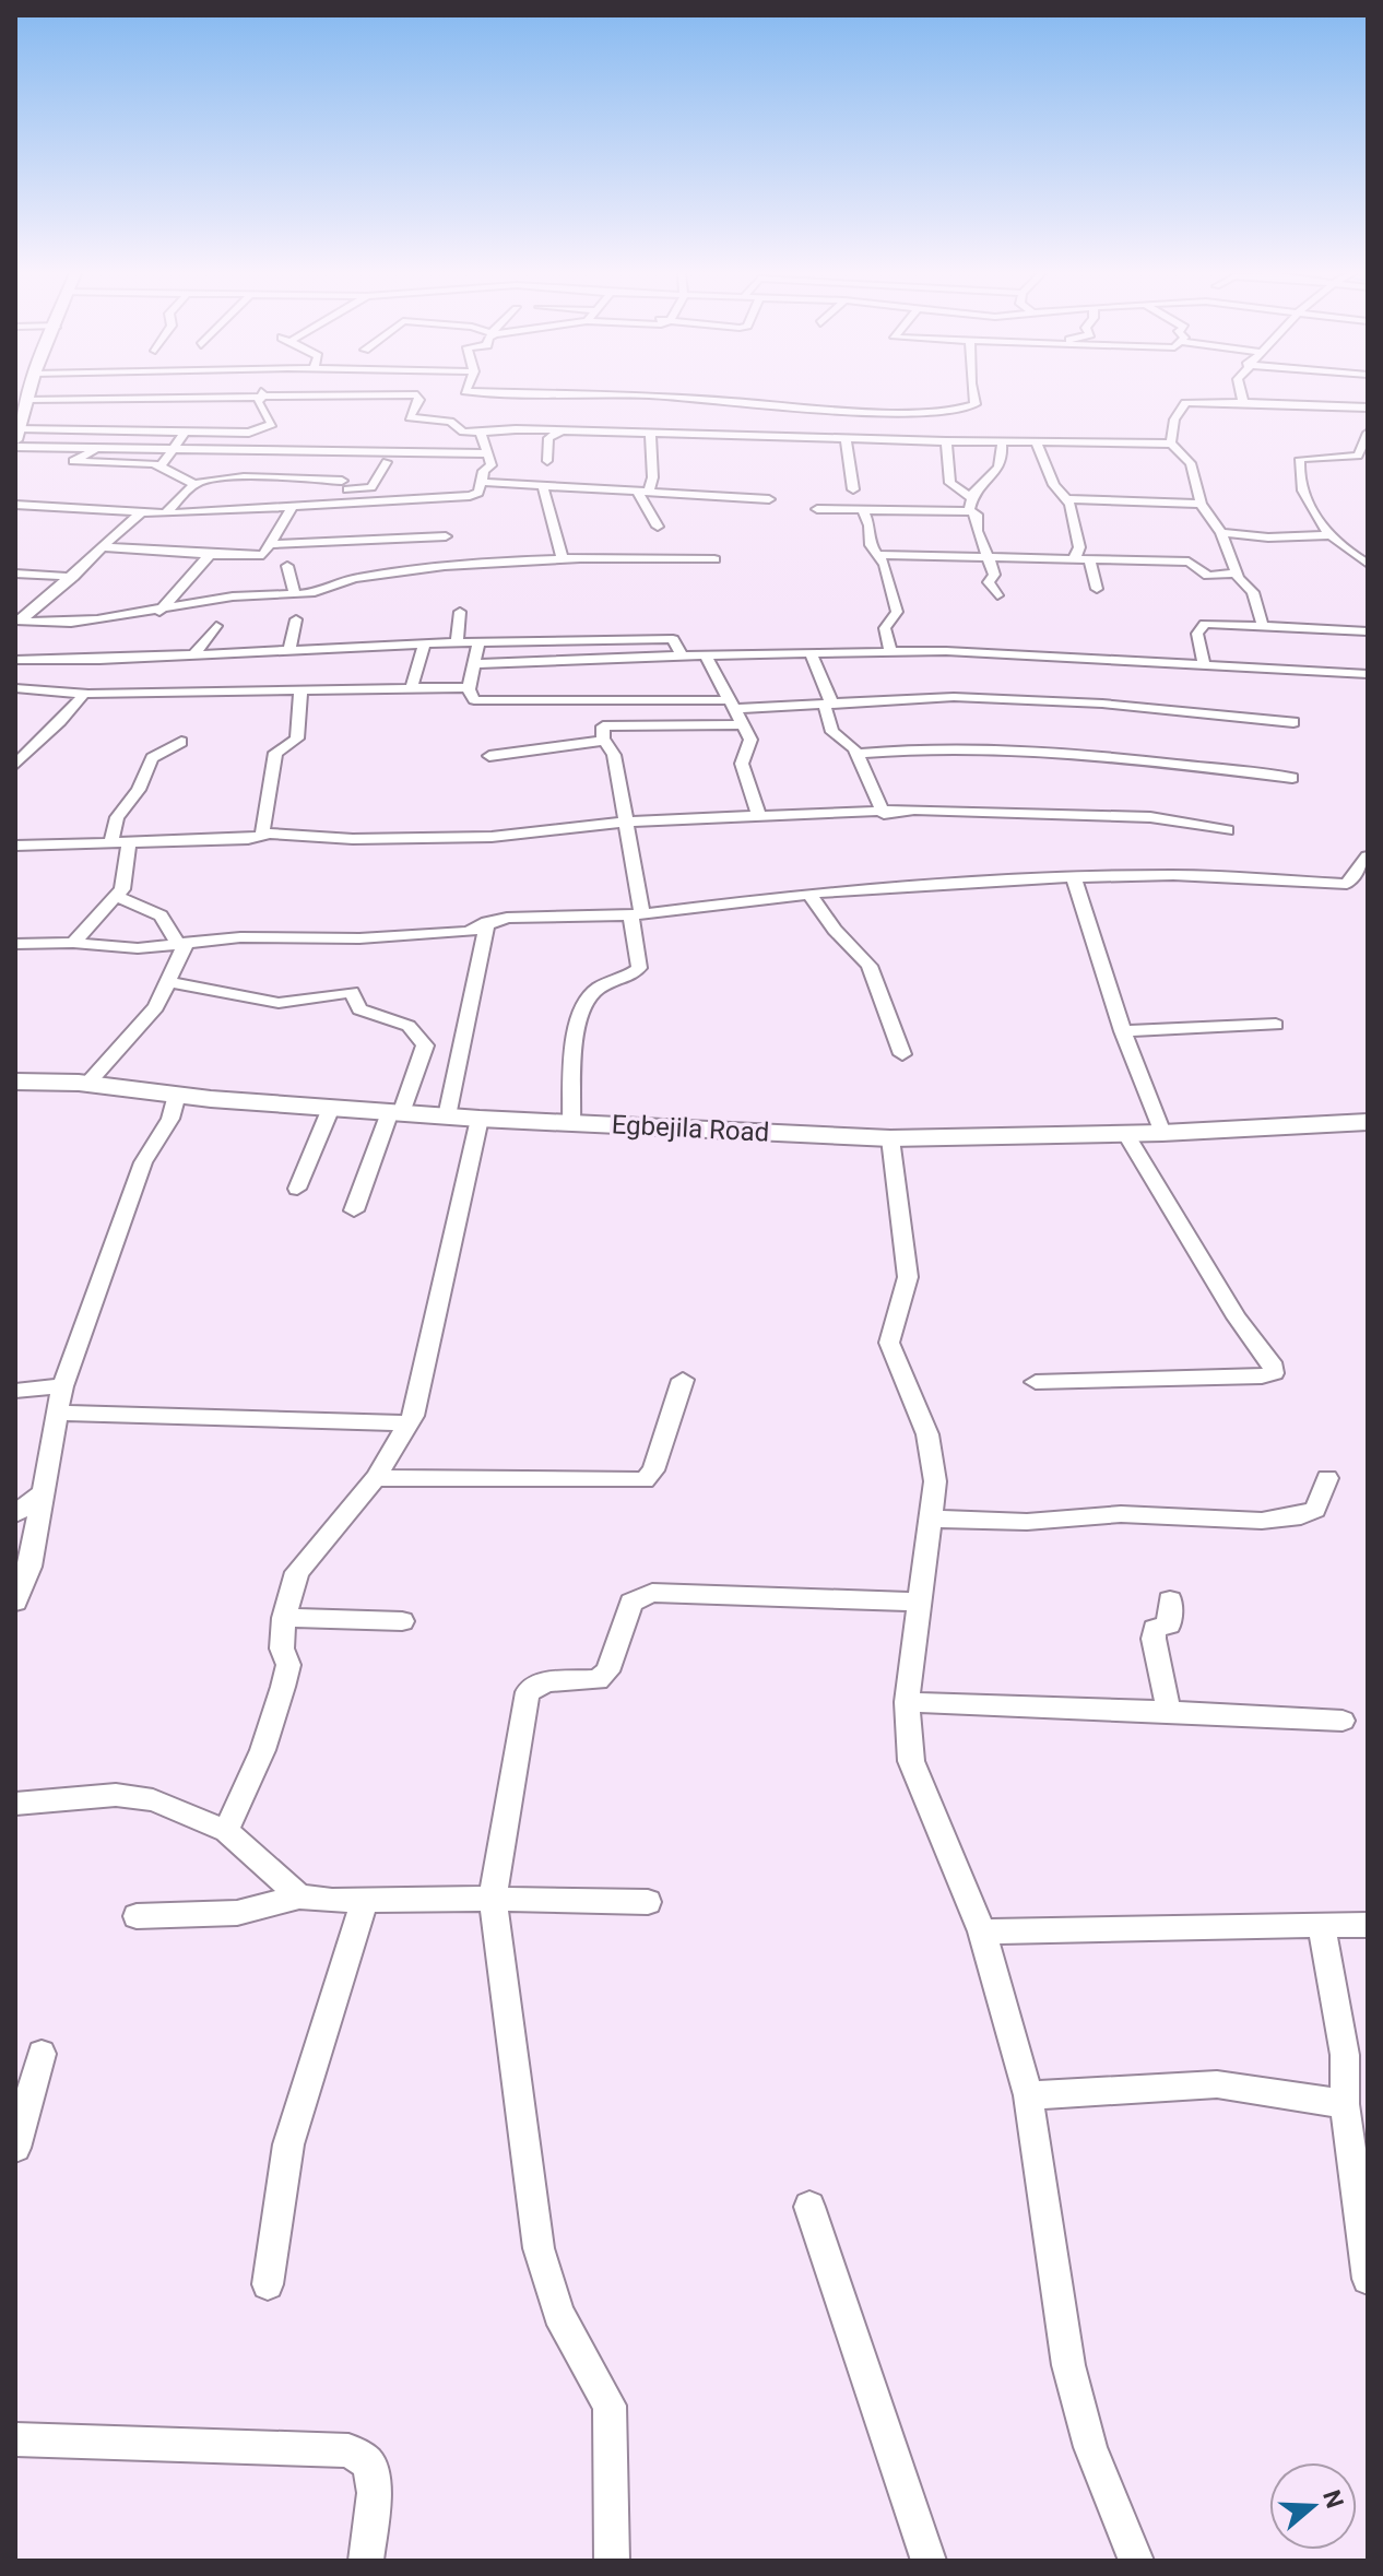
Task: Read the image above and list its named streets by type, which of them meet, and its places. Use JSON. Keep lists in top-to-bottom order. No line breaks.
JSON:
{"streets":{"street":["Egbejila Road"]},"north":"right"}
